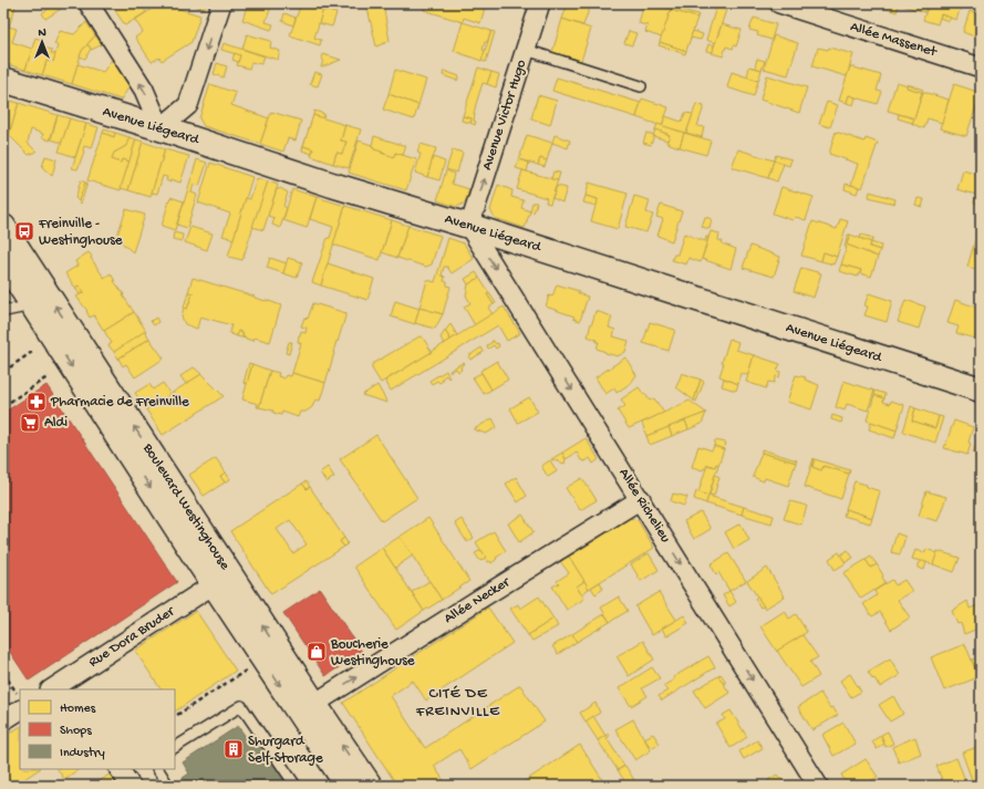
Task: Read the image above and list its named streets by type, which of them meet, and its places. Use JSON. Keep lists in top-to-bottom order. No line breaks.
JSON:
{"streets":{"main road":["Avenue Liégeard","Boulevard Westinghouse"],"street":["Allée Massenet","Avenue Victor Hugo","Allée Richelieu","Allée Necker","Rue Dora Bruder"]},"crossings":[["Avenue Victor Hugo","Avenue Liégeard"],["Avenue Victor Hugo","Allée Richelieu"],["Avenue Liégeard","Allée Richelieu"],["Allée Richelieu","Allée Necker"],["Boulevard Westinghouse","Allée Necker"],["Boulevard Westinghouse","Rue Dora Bruder"]],"one_way":["Avenue Victor Hugo","Allée Richelieu","Allée Necker"],"districts":["CITÉ DE FREINVILLE"],"places":{"bus stop":["Freinville - Westinghouse"],"pharmacy":["Pharmacie de Freinville"],"supermarket":["Aldi"],"shop":["Boucherie Westinghouse"],"building":["Shurgard Self-Storage"]},"legend":["Homes","Shops","Industry"],"north":"top"}
